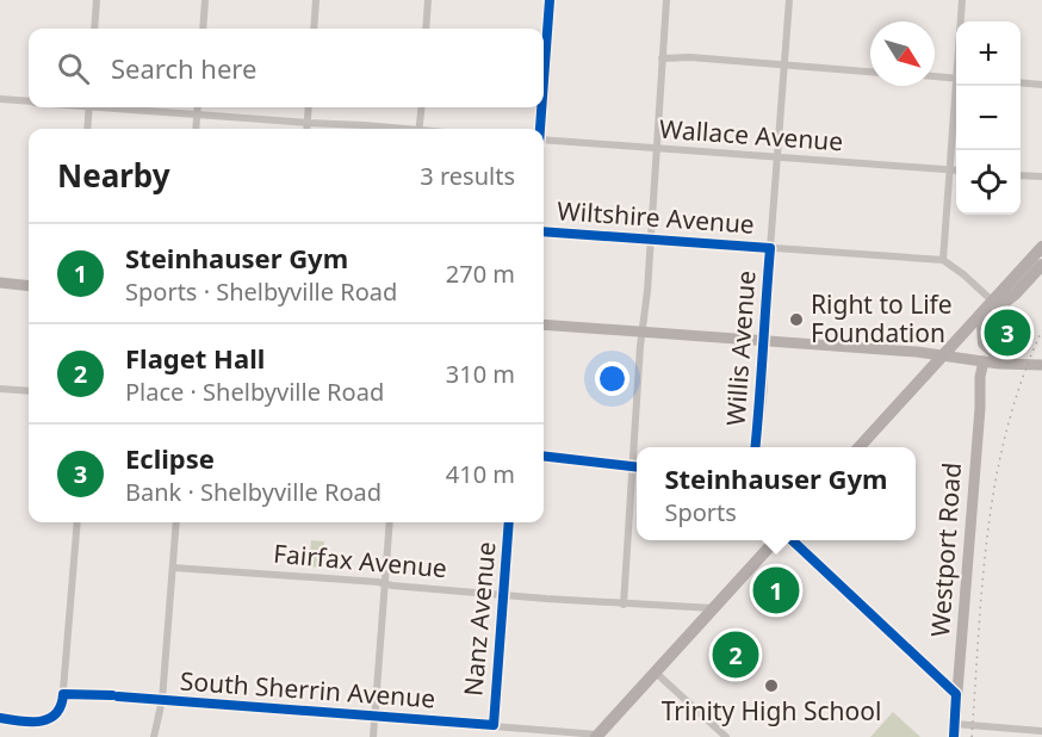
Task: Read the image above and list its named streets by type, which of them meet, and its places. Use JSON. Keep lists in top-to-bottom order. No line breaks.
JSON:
{"streets":{"main road":["Willis Avenue","Westport Road"],"street":["Wallace Avenue","Wiltshire Avenue","Fairfax Avenue","Nanz Avenue","South Sherrin Avenue"]},"crossings":[["Wallace Avenue","Willis Avenue"],["Wiltshire Avenue","Willis Avenue"],["Fairfax Avenue","Nanz Avenue"],["Nanz Avenue","South Sherrin Avenue"]],"places":["Right to Life Foundation","Trinity High School"],"north":"bottom right","page":{"map_buttons":["+","−"],"search":"Search here","heading":["Nearby","3 results"],"list":[{"mark":"1","name":"Steinhauser Gym","note":"Sports · Shelbyville Road","value":"270 m"},{"mark":"2","name":"Flaget Hall","note":"Place · Shelbyville Road","value":"310 m"},{"mark":"3","name":"Eclipse","note":"Bank · Shelbyville Road","value":"410 m"}],"pins":["3","1","2"],"popup":["Steinhauser Gym","Sports"]}}
